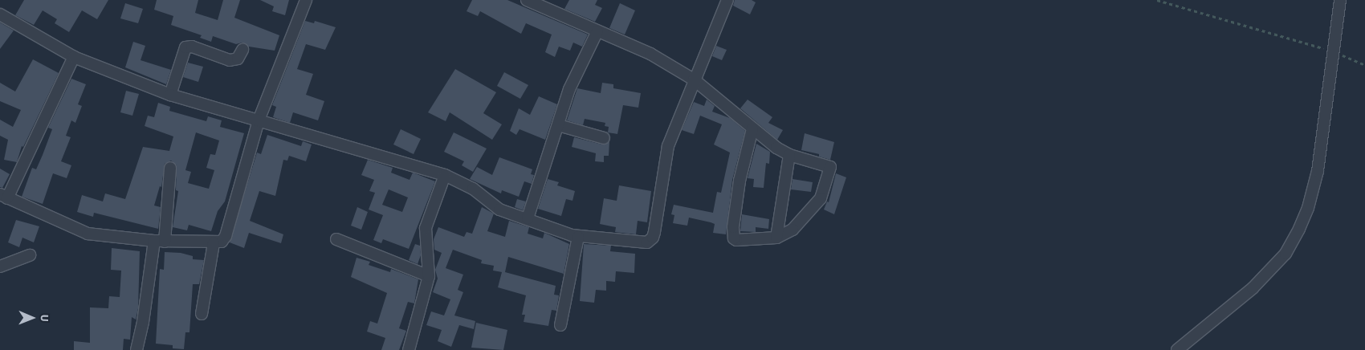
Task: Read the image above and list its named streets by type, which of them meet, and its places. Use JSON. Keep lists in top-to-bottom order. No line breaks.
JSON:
{"north":"right"}
